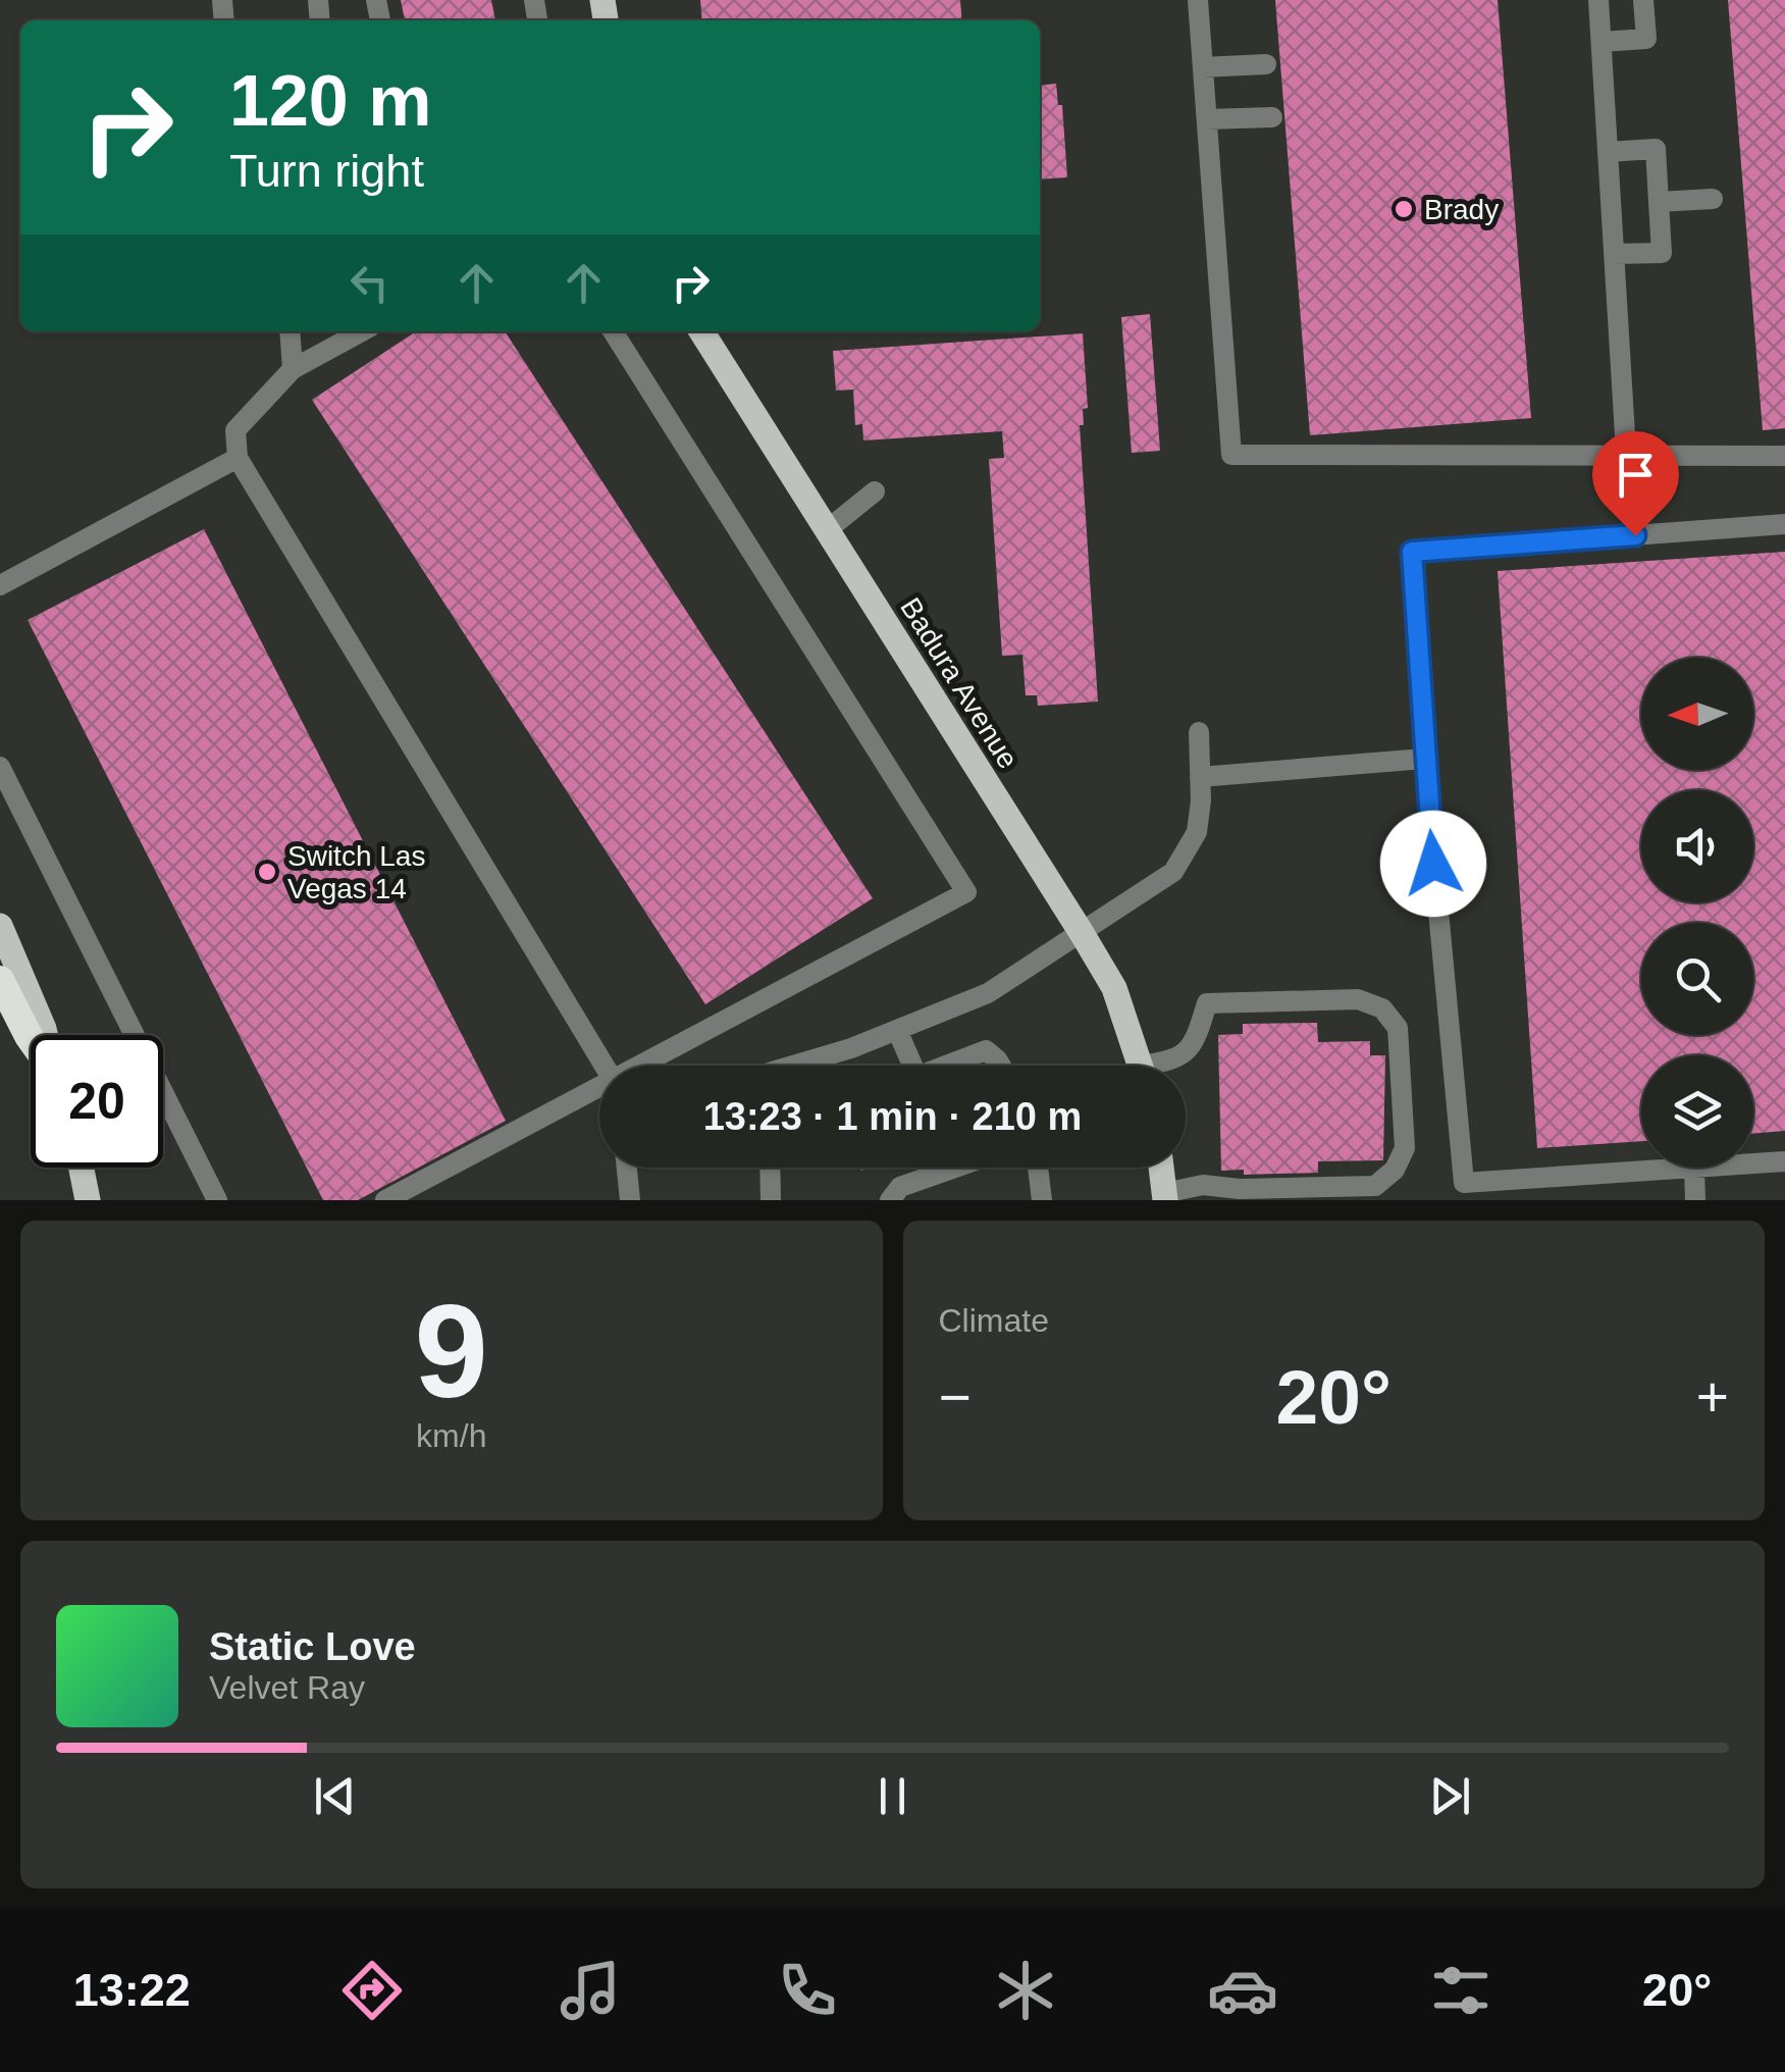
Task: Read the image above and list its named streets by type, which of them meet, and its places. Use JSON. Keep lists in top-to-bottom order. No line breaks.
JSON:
{"streets":{"main road":["Badura Avenue"]},"places":["Brady","Switch Las Vegas 14"],"north":"left","page":{"turn":["120 m","Turn right"],"limit":"20","trip":"13:23 · 1 min · 210 m","tile":[["9","km/h"],"Climate"],"heat":["−","20°","+"],"song":["Static Love","Velvet Ray"],"tabs":["13:22","20°"]}}
